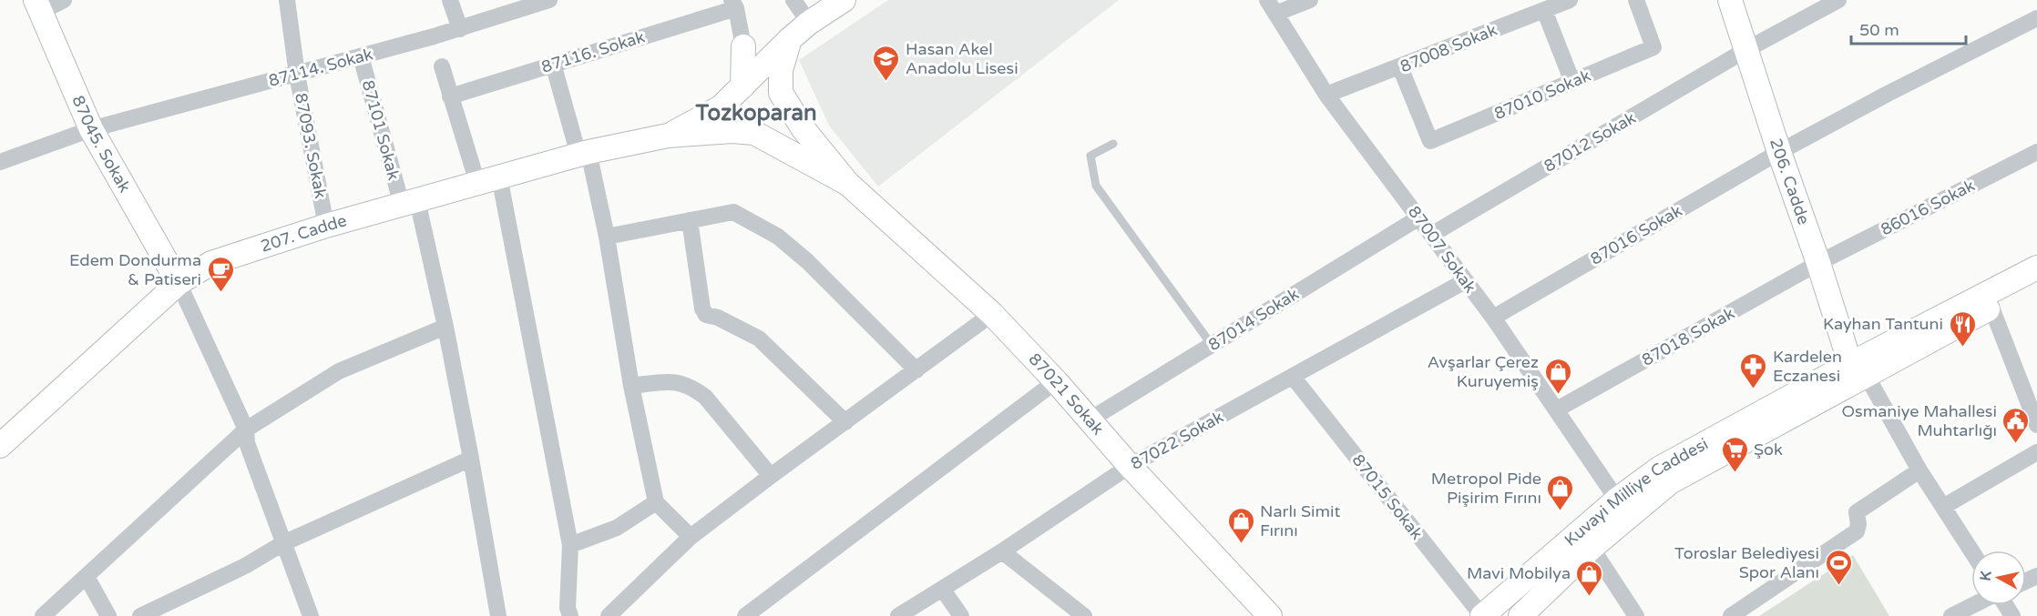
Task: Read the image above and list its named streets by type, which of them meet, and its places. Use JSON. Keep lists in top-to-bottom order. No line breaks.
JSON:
{"streets":{"street":["87008 Sokak","87116. Sokak","87114. Sokak","87010 Sokak","87101 Sokak","87012 Sokak","87045. Sokak","87093. Sokak","206. Cadde","86016 Sokak","207. Cadde","87016 Sokak","87007 Sokak","87014 Sokak","87018 Sokak","87021 Sokak","87022 Sokak","Kuvayi Milliye Caddesi","87015 Sokak"]},"crossings":[["87008 Sokak","87010 Sokak"],["87008 Sokak","87007 Sokak"],["87114. Sokak","87101 Sokak"],["87114. Sokak","87045. Sokak"],["87114. Sokak","87093. Sokak"],["87101 Sokak","207. Cadde"],["87012 Sokak","206. Cadde"],["87012 Sokak","87007 Sokak"],["87045. Sokak","207. Cadde"],["87093. Sokak","207. Cadde"],["206. Cadde","86016 Sokak"],["206. Cadde","87016 Sokak"],["206. Cadde","87018 Sokak"],["206. Cadde","Kuvayi Milliye Caddesi"],["86016 Sokak","87018 Sokak"],["87016 Sokak","87007 Sokak"],["87007 Sokak","87014 Sokak"],["87007 Sokak","87018 Sokak"],["87007 Sokak","87022 Sokak"],["87007 Sokak","Kuvayi Milliye Caddesi"],["87014 Sokak","87021 Sokak"],["87021 Sokak","87022 Sokak"],["87022 Sokak","87015 Sokak"],["Kuvayi Milliye Caddesi","87015 Sokak"]],"districts":["Tozkoparan"],"places":{"school or university":["Hasan Akel Anadolu Lisesi"],"cafe":["Edem Dondurma & Patiseri"],"restaurant":["Kayhan Tantuni"],"pharmacy":["Kardelen Eczanesi"],"shop":["Avşarlar Çerez Kuruyemiş","Metropol Pide Pişirim Fırını","Narlı Simit Fırını","Mavi Mobilya"],"public building":["Osmaniye Mahallesi Muhtarlığı"],"supermarket":["Şok"],"sports":["Toroslar Belediyesi Spor Alanı"]},"scale_bar":"50 m","north":"left"}
